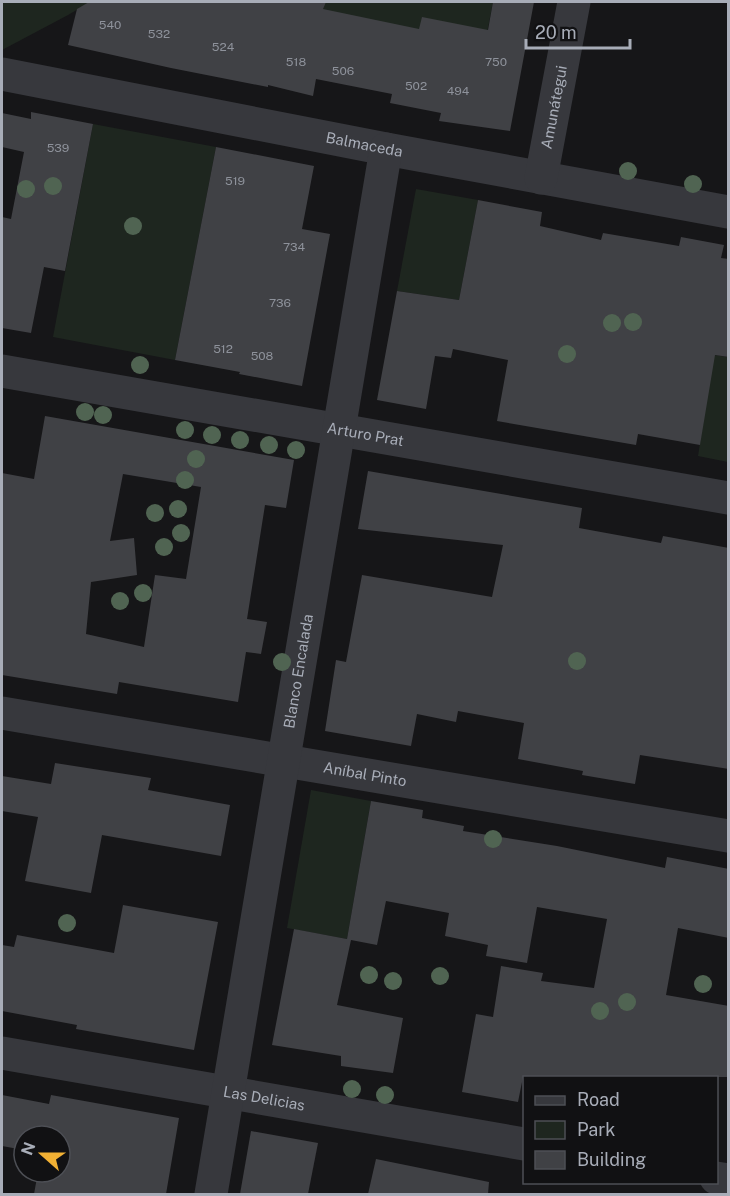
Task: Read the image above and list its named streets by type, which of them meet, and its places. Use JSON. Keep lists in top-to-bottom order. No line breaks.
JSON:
{"streets":{"street":["Amunátegui","Balmaceda","Arturo Prat","Blanco Encalada","Aníbal Pinto","Las Delicias"]},"crossings":[["Amunátegui","Balmaceda"],["Balmaceda","Blanco Encalada"],["Arturo Prat","Blanco Encalada"],["Blanco Encalada","Aníbal Pinto"],["Blanco Encalada","Las Delicias"]],"house_numbers":["540","532","524","518","750","506","502","494","539","519","734","736","512","508"],"legend":["Road","Park","Building"],"scale_bar":"20 m","north":"left"}
